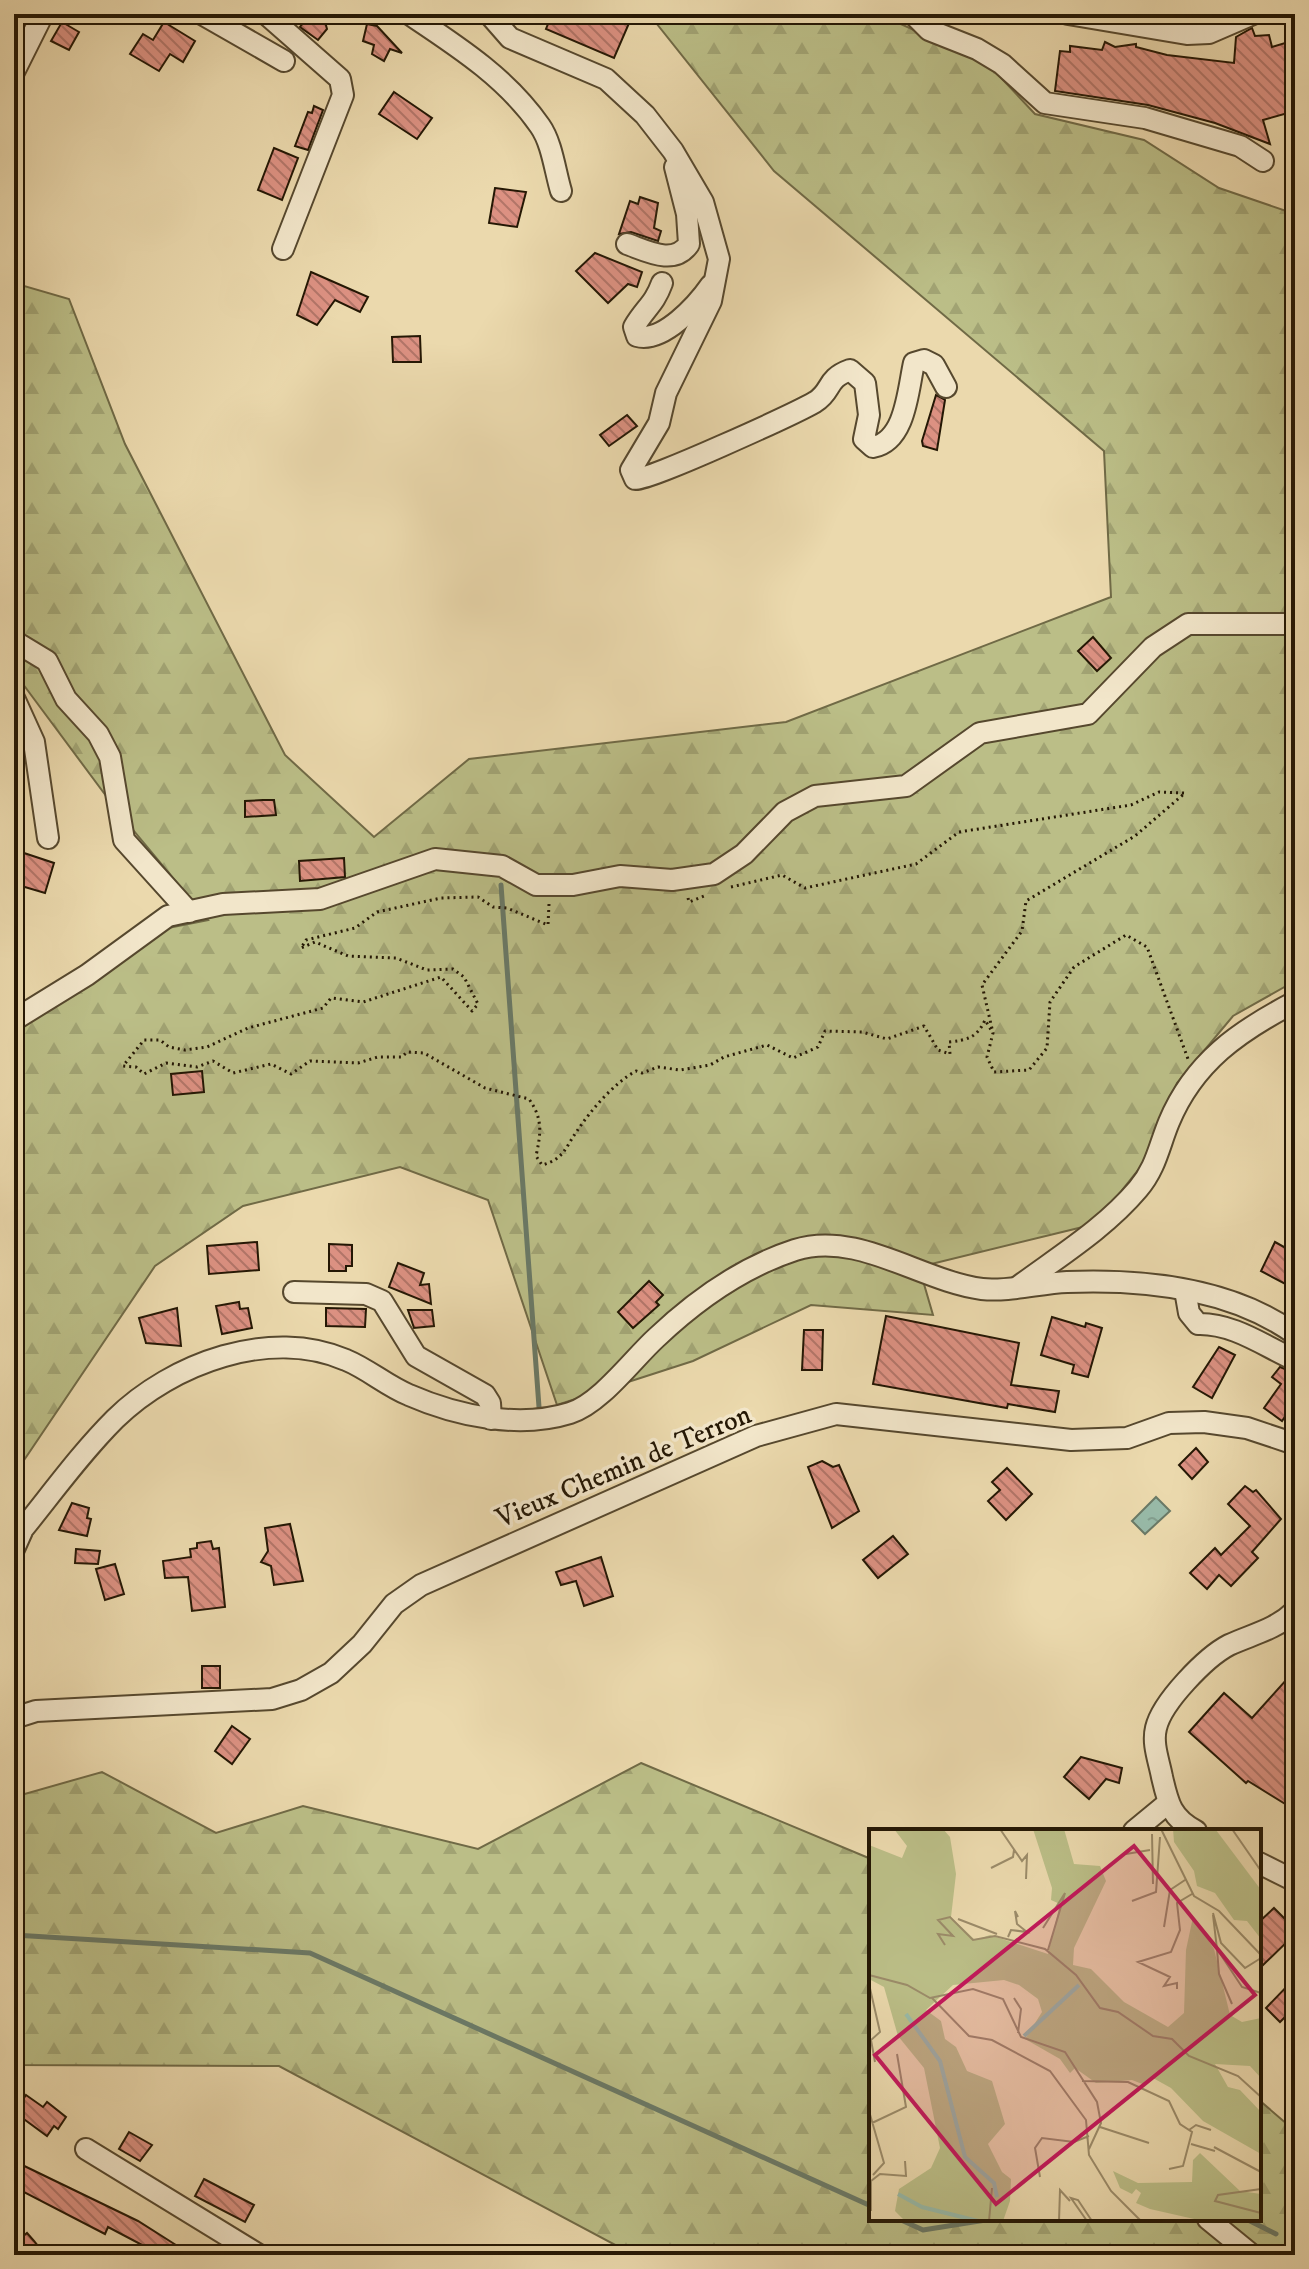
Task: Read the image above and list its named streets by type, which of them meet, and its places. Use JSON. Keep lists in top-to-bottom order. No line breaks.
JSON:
{"streets":{"street":["Vieux Chemin de Terron"]}}
